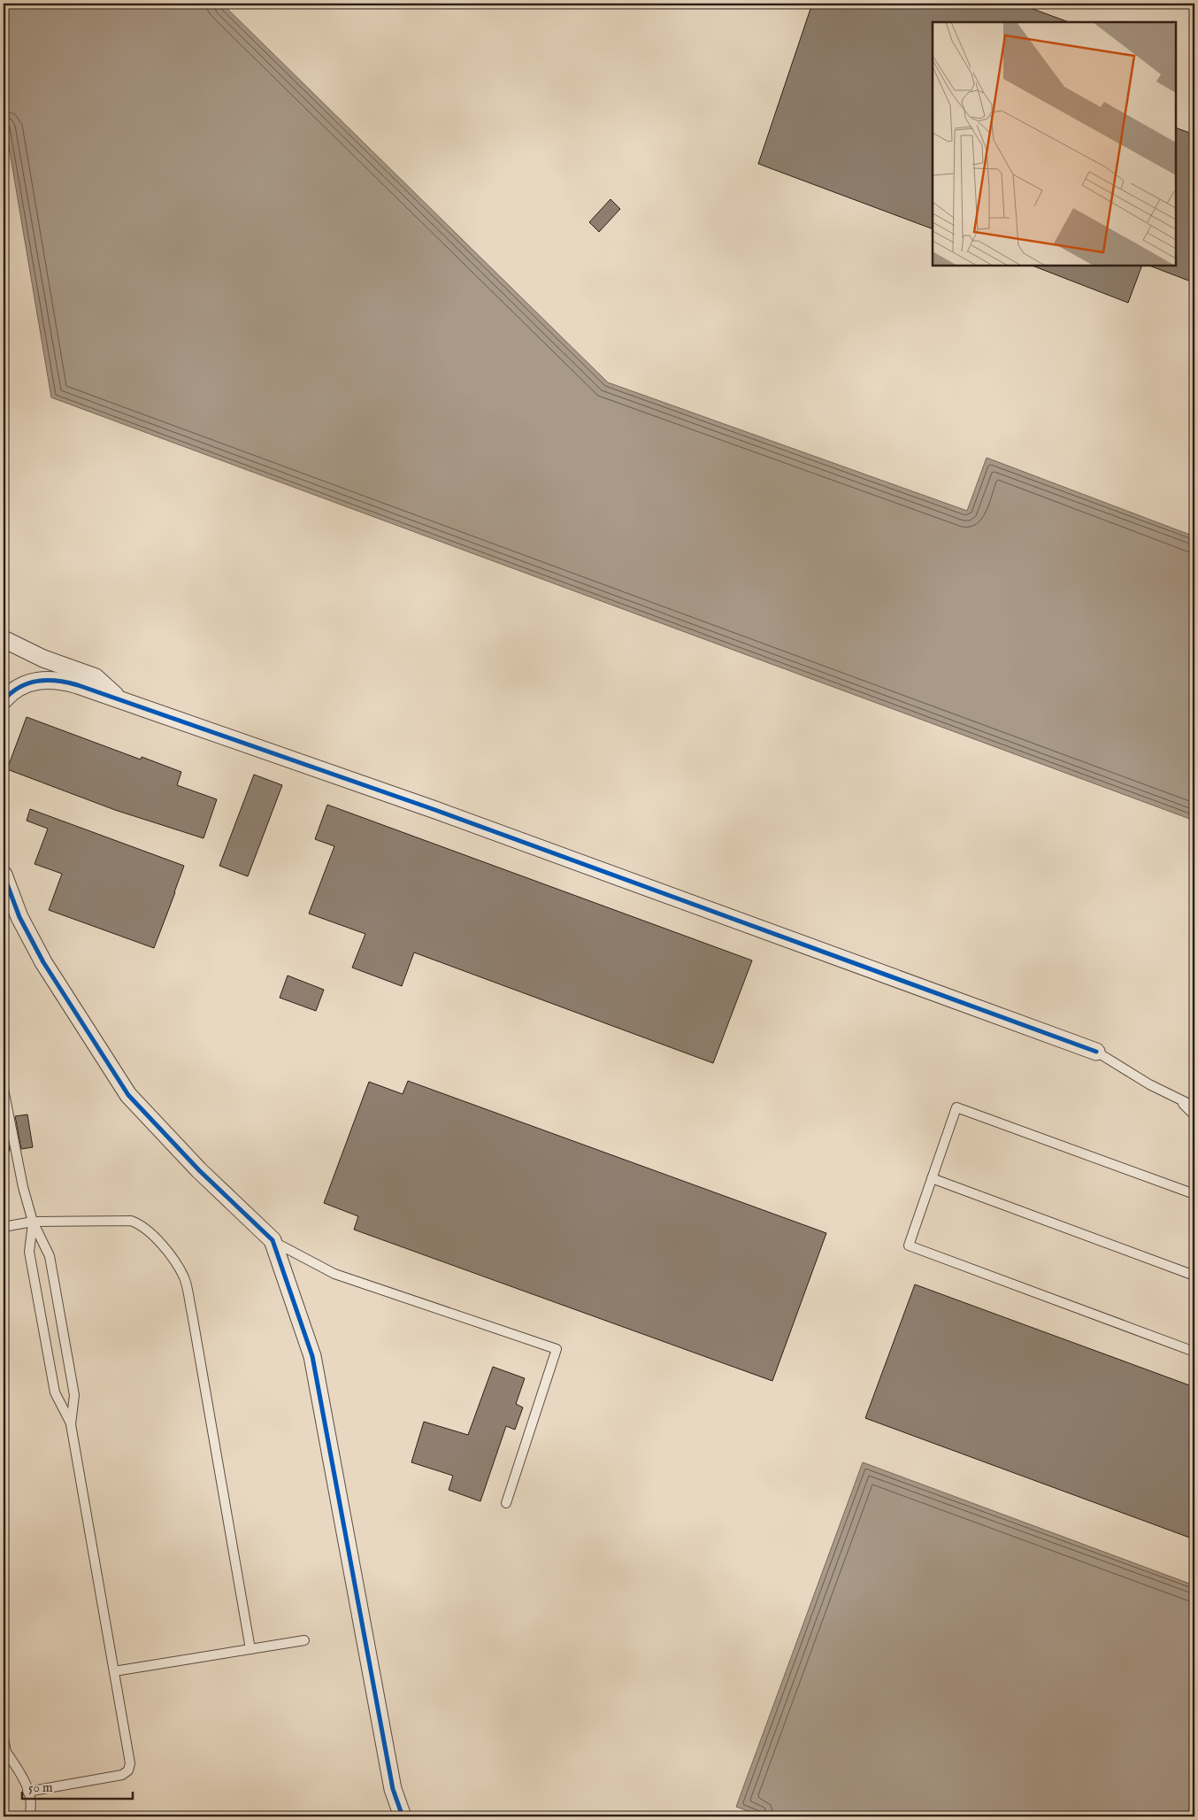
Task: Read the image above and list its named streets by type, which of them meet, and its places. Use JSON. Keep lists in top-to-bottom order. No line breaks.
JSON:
{"scale_bar":"50 m"}
